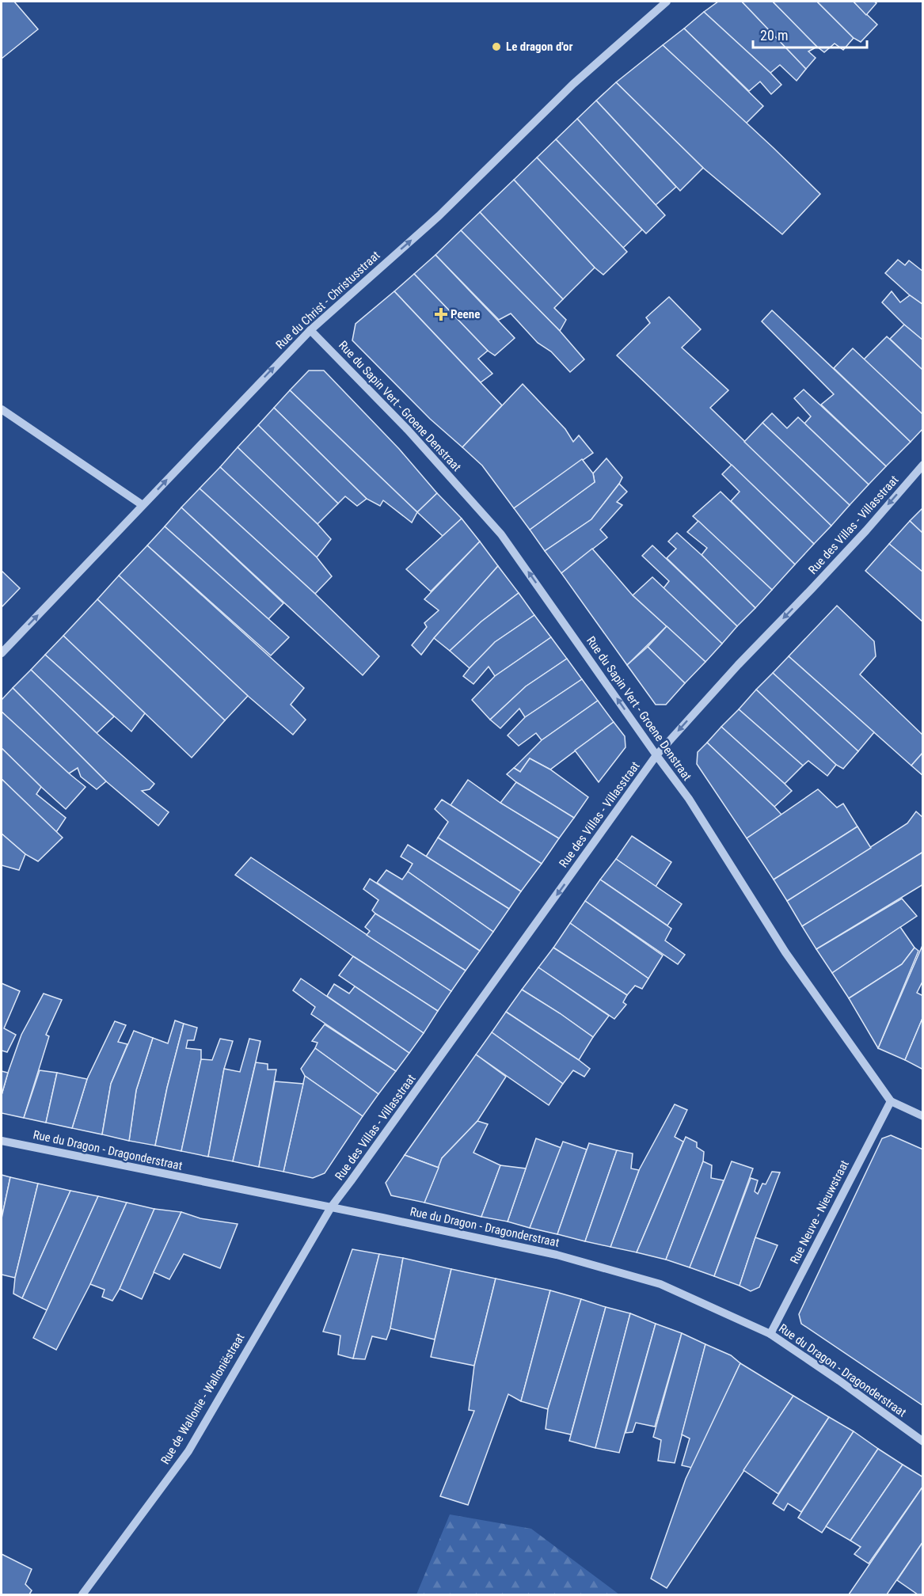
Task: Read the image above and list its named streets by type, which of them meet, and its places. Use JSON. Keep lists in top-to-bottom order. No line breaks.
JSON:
{"streets":{"street":["Rue du Christ - Christusstraat","Rue du Sapin Vert - Groene Denstraat","Rue des Villas - Villasstraat","Rue du Dragon - Dragonderstraat","Rue Neuve - Nieuwstraat","Rue de Wallonie - Walloniëstraat"]},"crossings":[["Rue du Christ - Christusstraat","Rue du Sapin Vert - Groene Denstraat"],["Rue du Sapin Vert - Groene Denstraat","Rue des Villas - Villasstraat"],["Rue du Sapin Vert - Groene Denstraat","Rue Neuve - Nieuwstraat"],["Rue des Villas - Villasstraat","Rue du Dragon - Dragonderstraat"],["Rue des Villas - Villasstraat","Rue de Wallonie - Walloniëstraat"],["Rue du Dragon - Dragonderstraat","Rue Neuve - Nieuwstraat"],["Rue du Dragon - Dragonderstraat","Rue de Wallonie - Walloniëstraat"]],"one_way":["Rue du Christ - Christusstraat","Rue du Sapin Vert - Groene Denstraat","Rue des Villas - Villasstraat"],"places":{"other":["Le dragon d'or"],"health":["Peene"]},"scale_bar":"20 m"}
